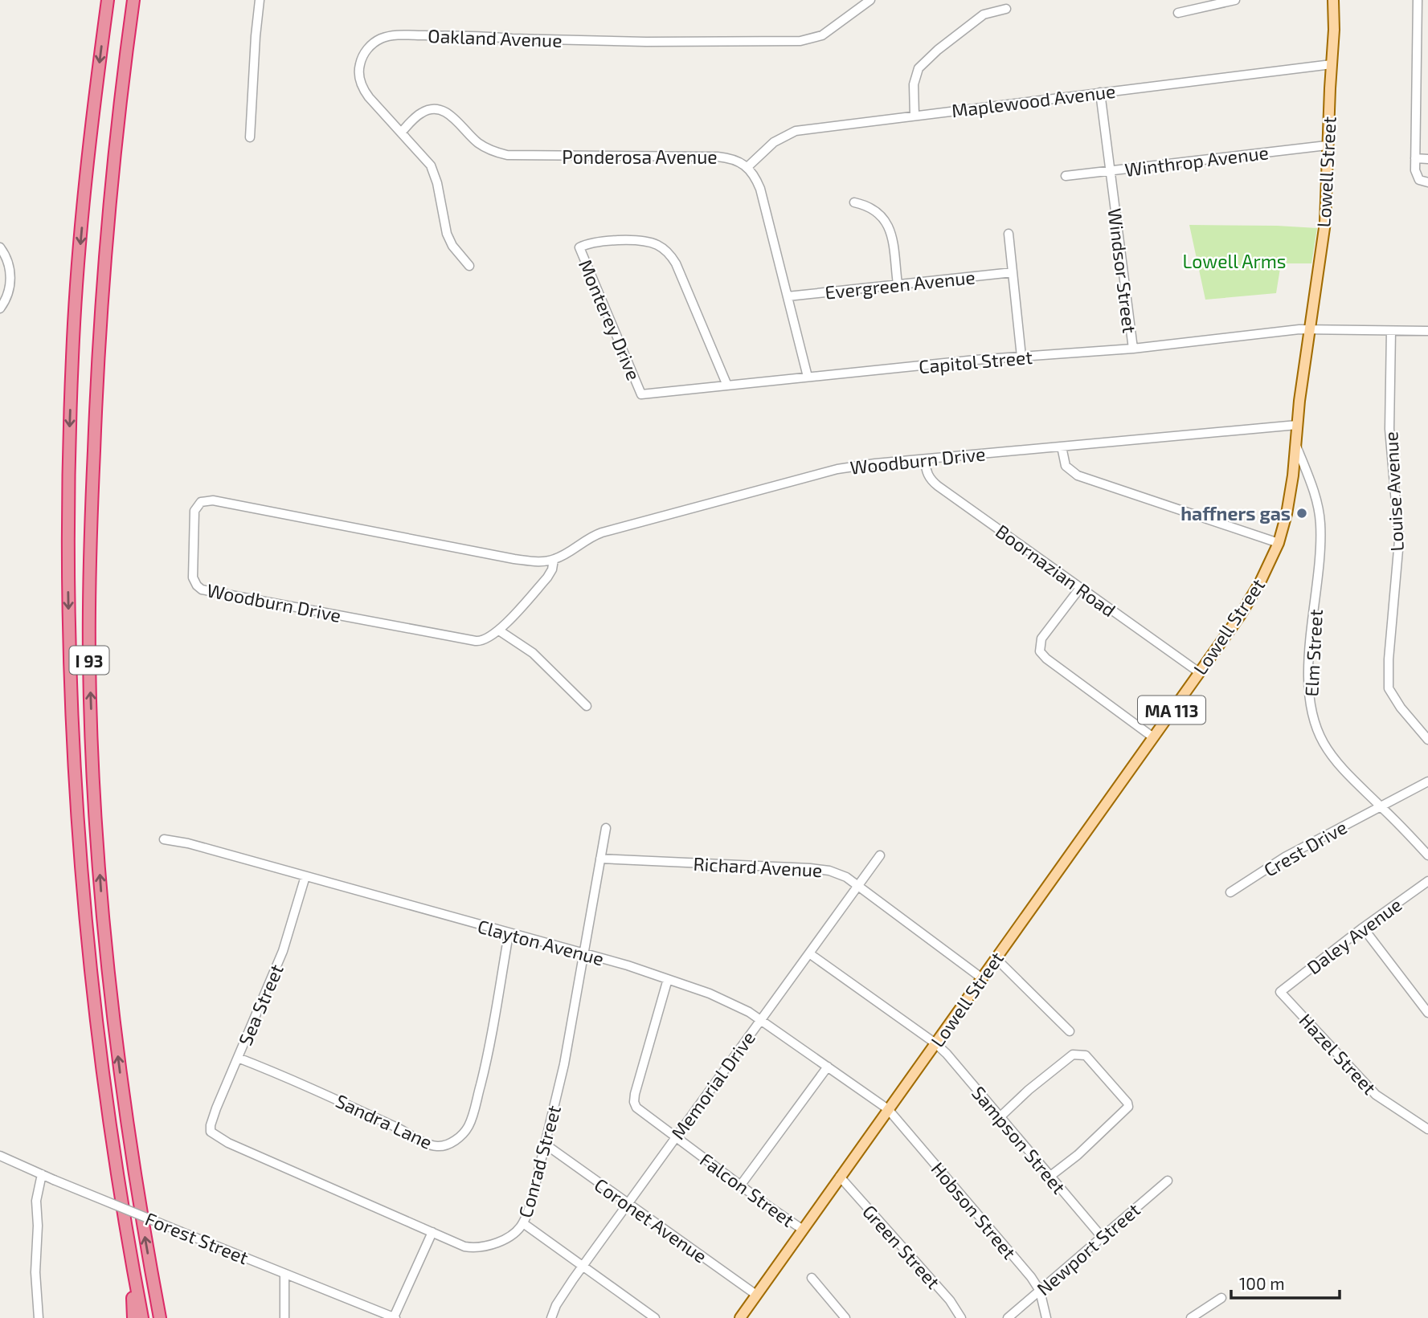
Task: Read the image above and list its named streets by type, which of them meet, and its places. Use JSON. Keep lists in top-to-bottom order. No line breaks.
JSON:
{"streets":{"highway":["I 93"],"main road":["Lowell Street","MA 113"],"street":["Oakland Avenue","Maplewood Avenue","Ponderosa Avenue","Winthrop Avenue","Windsor Street","Evergreen Avenue","Monterey Drive","Capitol Street","Woodburn Drive","Louise Avenue","Boornazian Road","Elm Street","Crest Drive","Richard Avenue","Daley Avenue","Clayton Avenue","Sea Street","Hazel Street","Memorial Drive","Sandra Lane","Sampson Street","Conrad Street","Falcon Street","Hobson Street","Coronet Avenue","Forest Street","Green Street","Newport Street"]},"crossings":[["Oakland Avenue","Ponderosa Avenue"],["Maplewood Avenue","Ponderosa Avenue"],["Maplewood Avenue","Lowell Street"],["Maplewood Avenue","Windsor Street"],["Winthrop Avenue","Lowell Street"],["Winthrop Avenue","Windsor Street"],["Lowell Street","Capitol Street"],["Lowell Street","Woodburn Drive"],["Lowell Street","Boornazian Road"],["Lowell Street","Elm Street"],["Lowell Street","Richard Avenue"],["Lowell Street","Clayton Avenue"],["Lowell Street","Sampson Street"],["Lowell Street","Falcon Street"],["Lowell Street","Hobson Street"],["Lowell Street","Coronet Avenue"],["Lowell Street","Green Street"],["Windsor Street","Capitol Street"],["Monterey Drive","Capitol Street"],["Capitol Street","Louise Avenue"],["Woodburn Drive","Boornazian Road"],["Elm Street","Crest Drive"],["Richard Avenue","Memorial Drive"],["Richard Avenue","Conrad Street"],["Daley Avenue","Hazel Street"],["Clayton Avenue","Sea Street"],["Clayton Avenue","Memorial Drive"],["Clayton Avenue","Sandra Lane"],["Clayton Avenue","Conrad Street"],["Clayton Avenue","Falcon Street"],["Clayton Avenue","Hobson Street"],["Sea Street","Sandra Lane"],["Sea Street","Conrad Street"],["Memorial Drive","Sampson Street"],["Memorial Drive","Falcon Street"],["Memorial Drive","Coronet Avenue"],["Sampson Street","Newport Street"],["Conrad Street","Coronet Avenue"],["Hobson Street","Newport Street"]],"parks":["Lowell Arms"],"places":["haffners gas"],"scale_bar":"100 m"}
